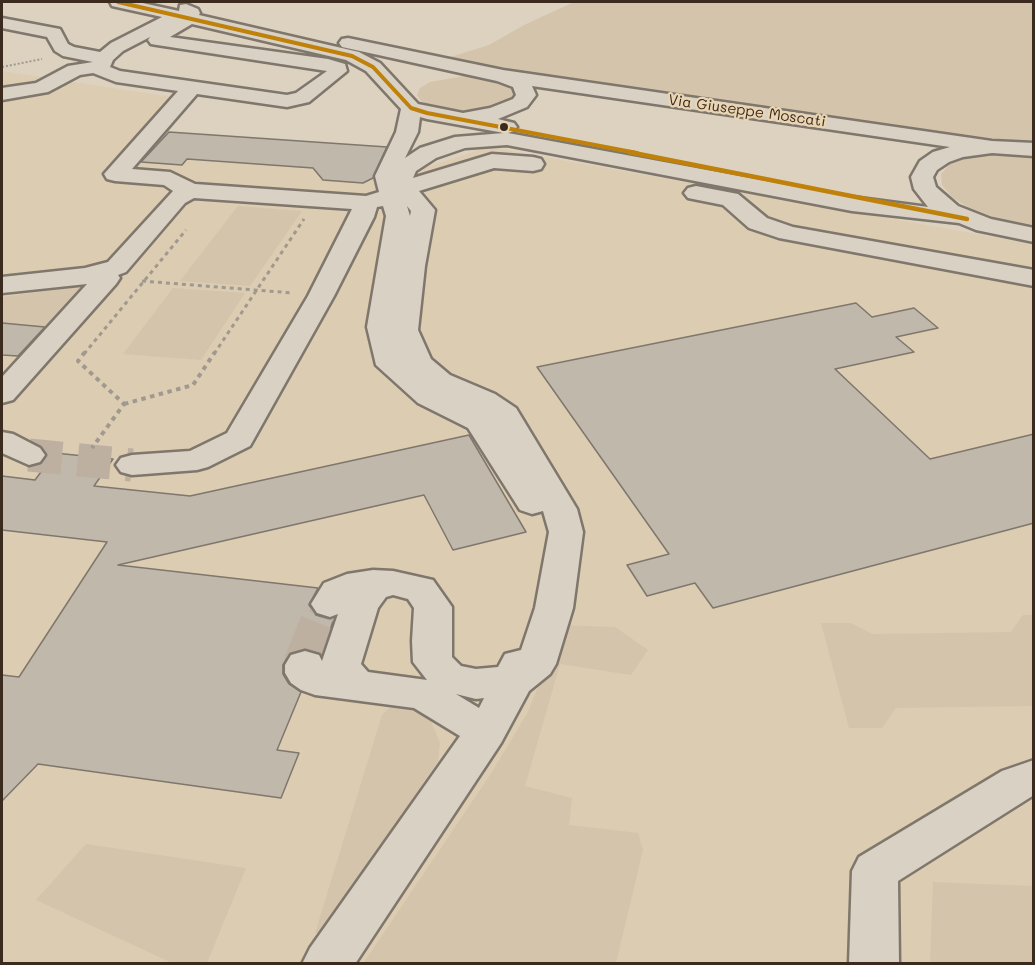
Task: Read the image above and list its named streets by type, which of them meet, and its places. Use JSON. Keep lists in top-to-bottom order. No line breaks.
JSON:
{"streets":{"street":["Via Giuseppe Moscati"]}}
